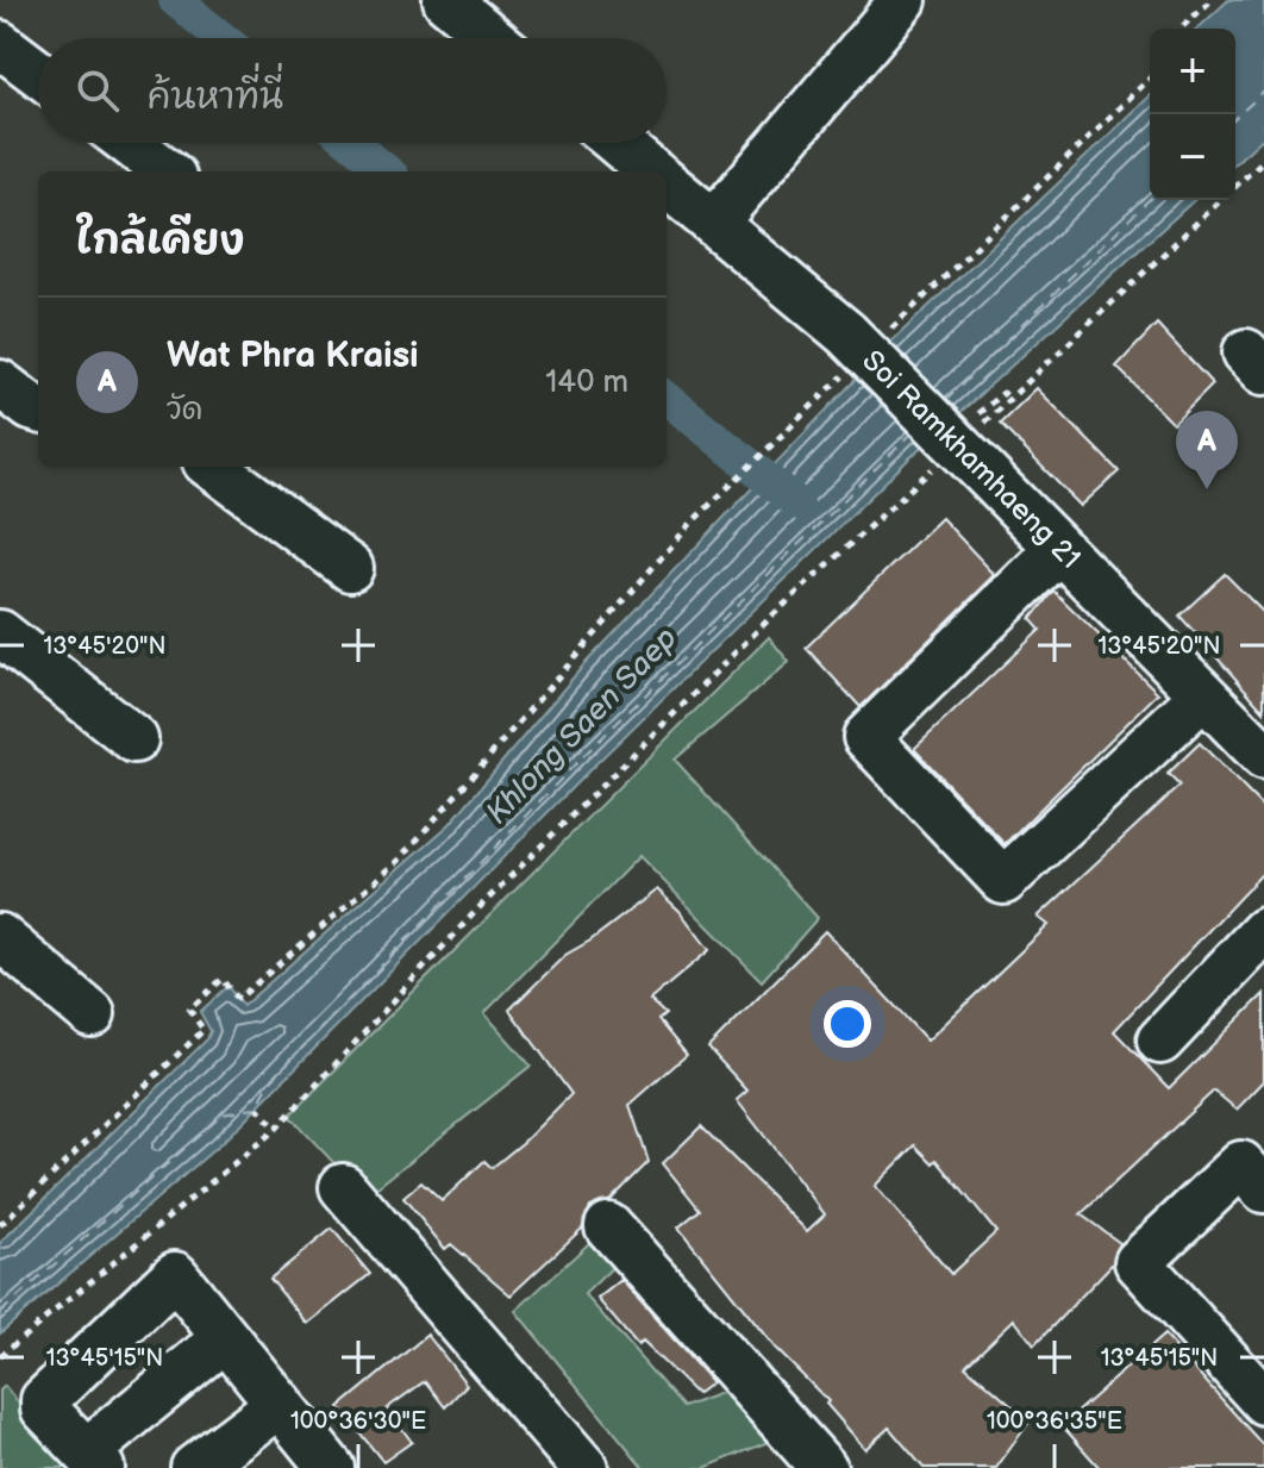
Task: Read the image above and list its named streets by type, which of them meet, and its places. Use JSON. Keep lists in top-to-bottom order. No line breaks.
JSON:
{"streets":{"street":["Soi Ramkhamhaeng 21"]},"water":["Khlong Saen Saep"],"page":{"map_buttons":["+","−"],"search":"ค้นหาที่นี่","heading":"ใกล้เคียง","list":[{"mark":"A","name":"Wat Phra Kraisi","note":"วัด","value":"140 m"}],"pins":"A"},"coordinates":["13°45'20\"N","13°45'15\"N","100°36'30\"E","100°36'35\"E"]}
